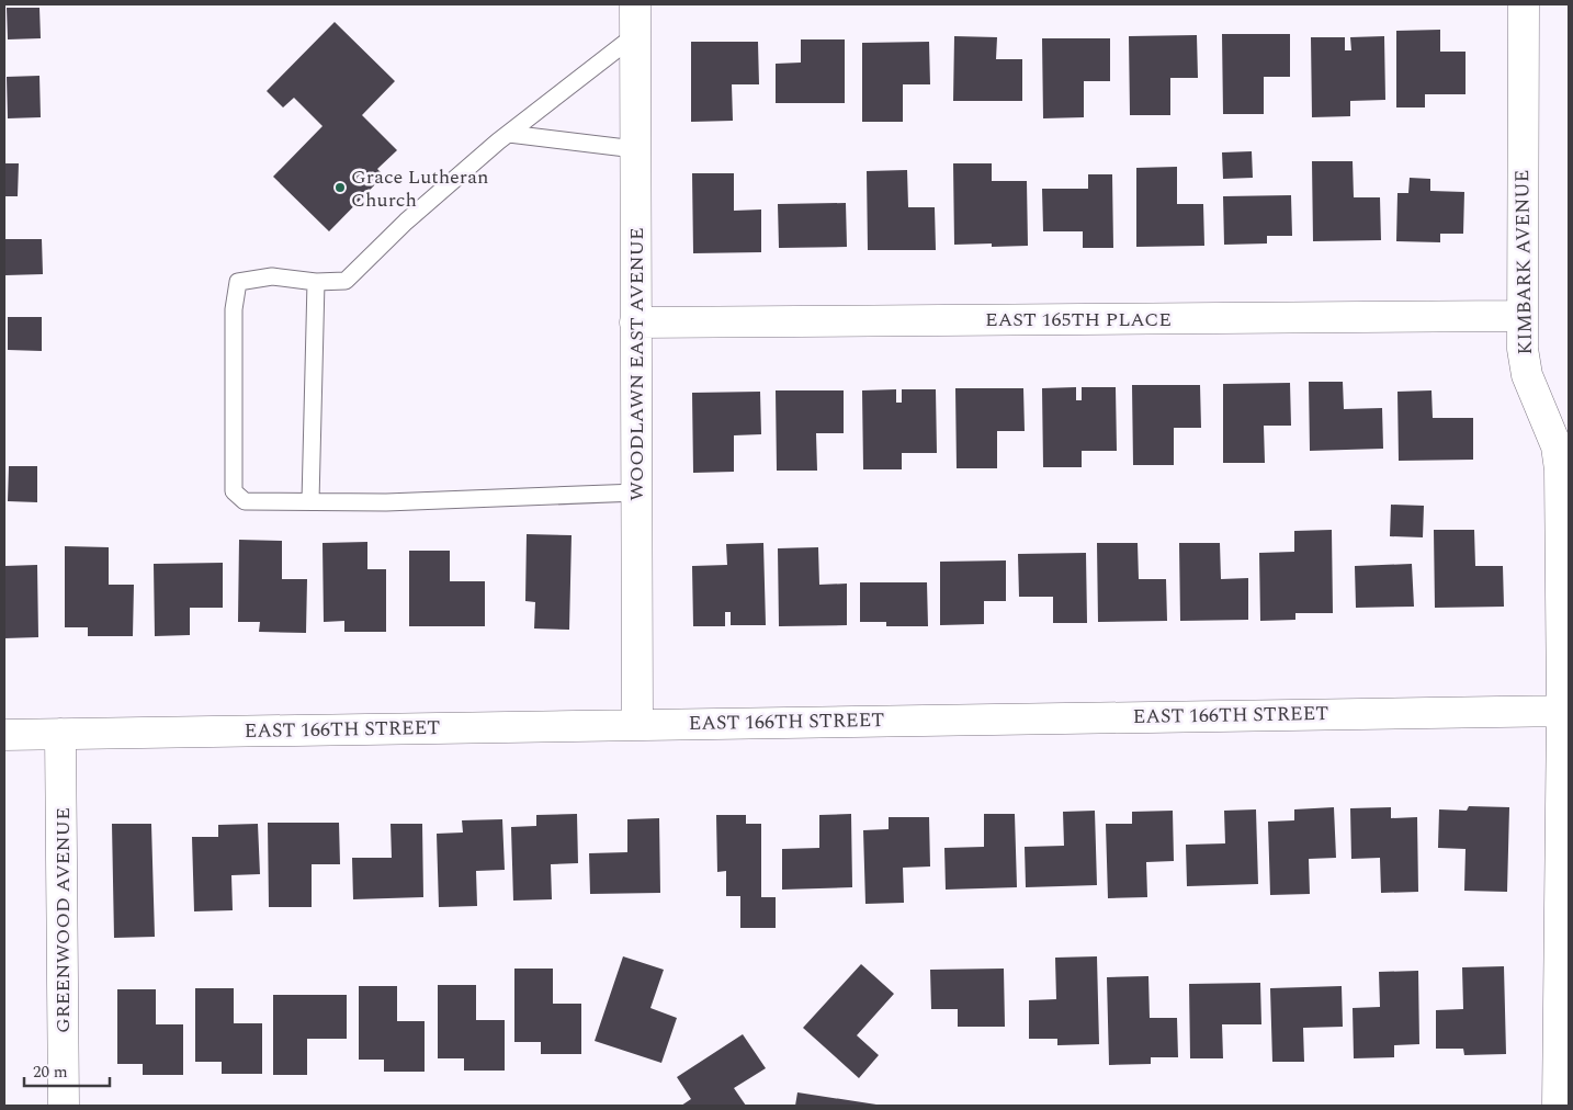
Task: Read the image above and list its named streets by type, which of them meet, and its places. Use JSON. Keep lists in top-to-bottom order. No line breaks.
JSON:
{"streets":{"street":["KIMBARK AVENUE","EAST 165TH PLACE","WOODLAWN EAST AVENUE","EAST 166TH STREET","GREENWOOD AVENUE"]},"crossings":[["KIMBARK AVENUE","EAST 165TH PLACE"],["KIMBARK AVENUE","EAST 166TH STREET"],["EAST 165TH PLACE","WOODLAWN EAST AVENUE"],["WOODLAWN EAST AVENUE","EAST 166TH STREET"],["EAST 166TH STREET","GREENWOOD AVENUE"]],"places":["Grace Lutheran Church"],"scale_bar":"20 m"}
